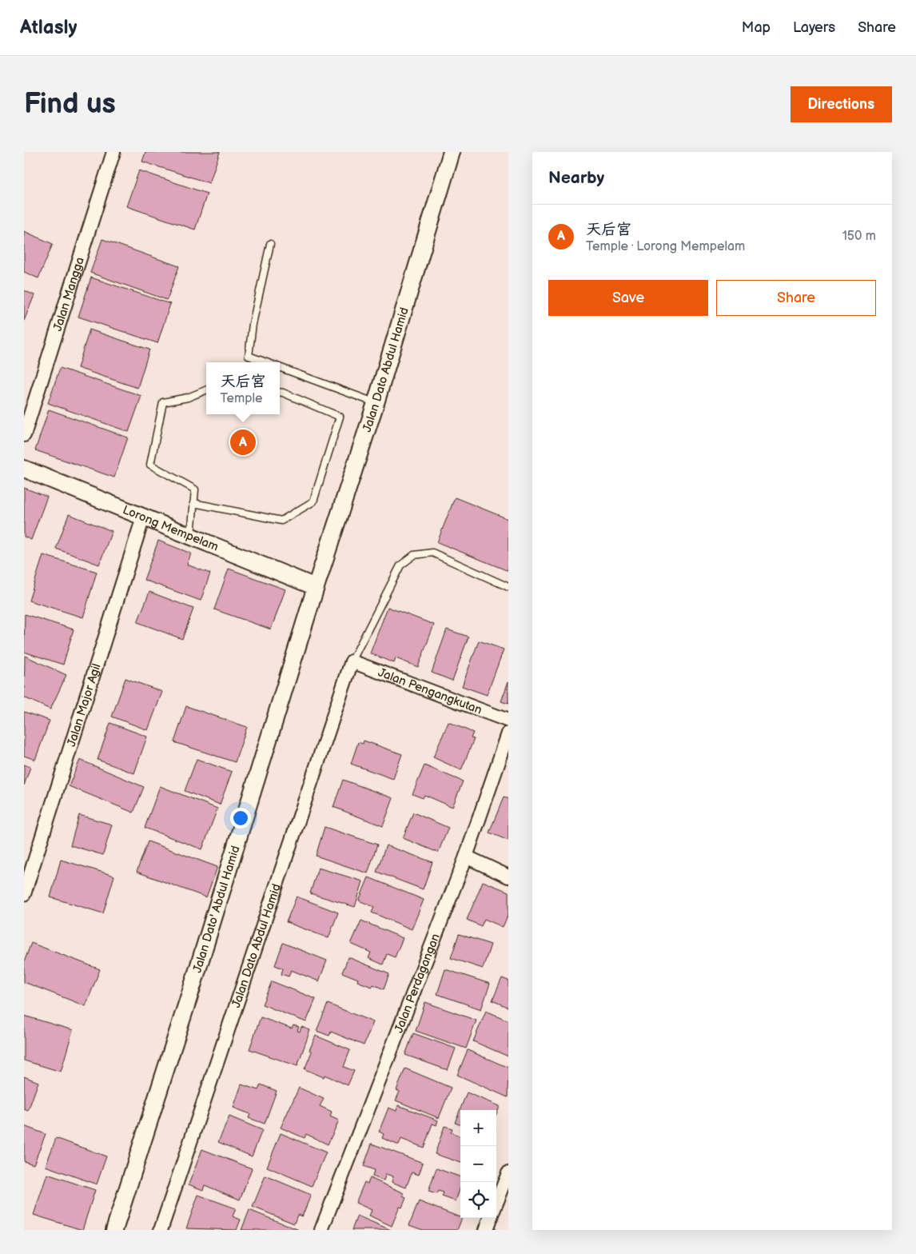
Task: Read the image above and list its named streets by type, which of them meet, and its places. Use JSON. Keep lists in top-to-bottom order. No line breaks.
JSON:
{"streets":{"street":["Jalan Mangga","Jalan Dato Abdul Hamid","Lorong Mempelam","Jalan Pengangkutan","Jalan Major Agil","Jalan Dato' Abdul Hamid","Jalan Perdagangan"]},"crossings":[["Jalan Dato Abdul Hamid","Lorong Mempelam"],["Jalan Dato Abdul Hamid","Jalan Pengangkutan"],["Jalan Dato Abdul Hamid","Jalan Dato' Abdul Hamid"],["Lorong Mempelam","Jalan Major Agil"],["Lorong Mempelam","Jalan Dato' Abdul Hamid"]],"page":{"header":"Atlasly","nav":["Map","Layers","Share"],"buttons":["Directions",["Save","Share"]],"title":"Find us","heading":"Nearby","list":[{"mark":"A","name":"天后宫","note":"Temple · Lorong Mempelam","value":"150 m"}],"popup":["天后宫","Temple"],"pins":"A","map_buttons":["+","−"]}}
